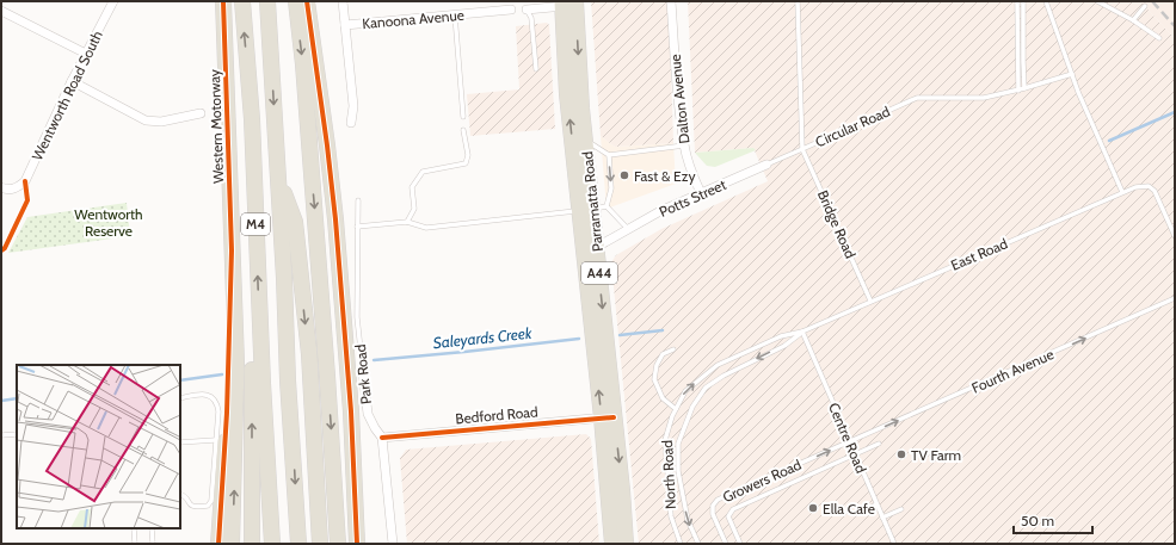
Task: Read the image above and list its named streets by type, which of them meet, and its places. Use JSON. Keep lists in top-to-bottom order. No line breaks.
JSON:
{"streets":{"highway":["Western Motorway","Parramatta Road","M4","A44"],"street":["Kanoona Avenue","Wentworth Road South","Dalton Avenue","Potts Street","Park Road","Bedford Road"],"lane":["Circular Road","Bridge Road","East Road","Fourth Avenue","Centre Road","North Road","Growers Road"]},"crossings":[["Dalton Avenue","Potts Street"],["Western Motorway","M4"],["Circular Road","Potts Street"],["Circular Road","Bridge Road"],["Potts Street","Parramatta Road"],["Potts Street","Bridge Road"],["Parramatta Road","Bedford Road"],["Bridge Road","East Road"],["East Road","Centre Road"],["East Road","North Road"],["Fourth Avenue","Centre Road"],["Fourth Avenue","Growers Road"],["Park Road","Bedford Road"],["Centre Road","North Road"],["Centre Road","Growers Road"]],"one_way":["Fourth Avenue","North Road","Growers Road"],"water":["Saleyards Creek"],"parks":["Wentworth Reserve"],"places":["Fast & Ezy","TV Farm","Ella Cafe"],"scale_bar":"50 m"}
